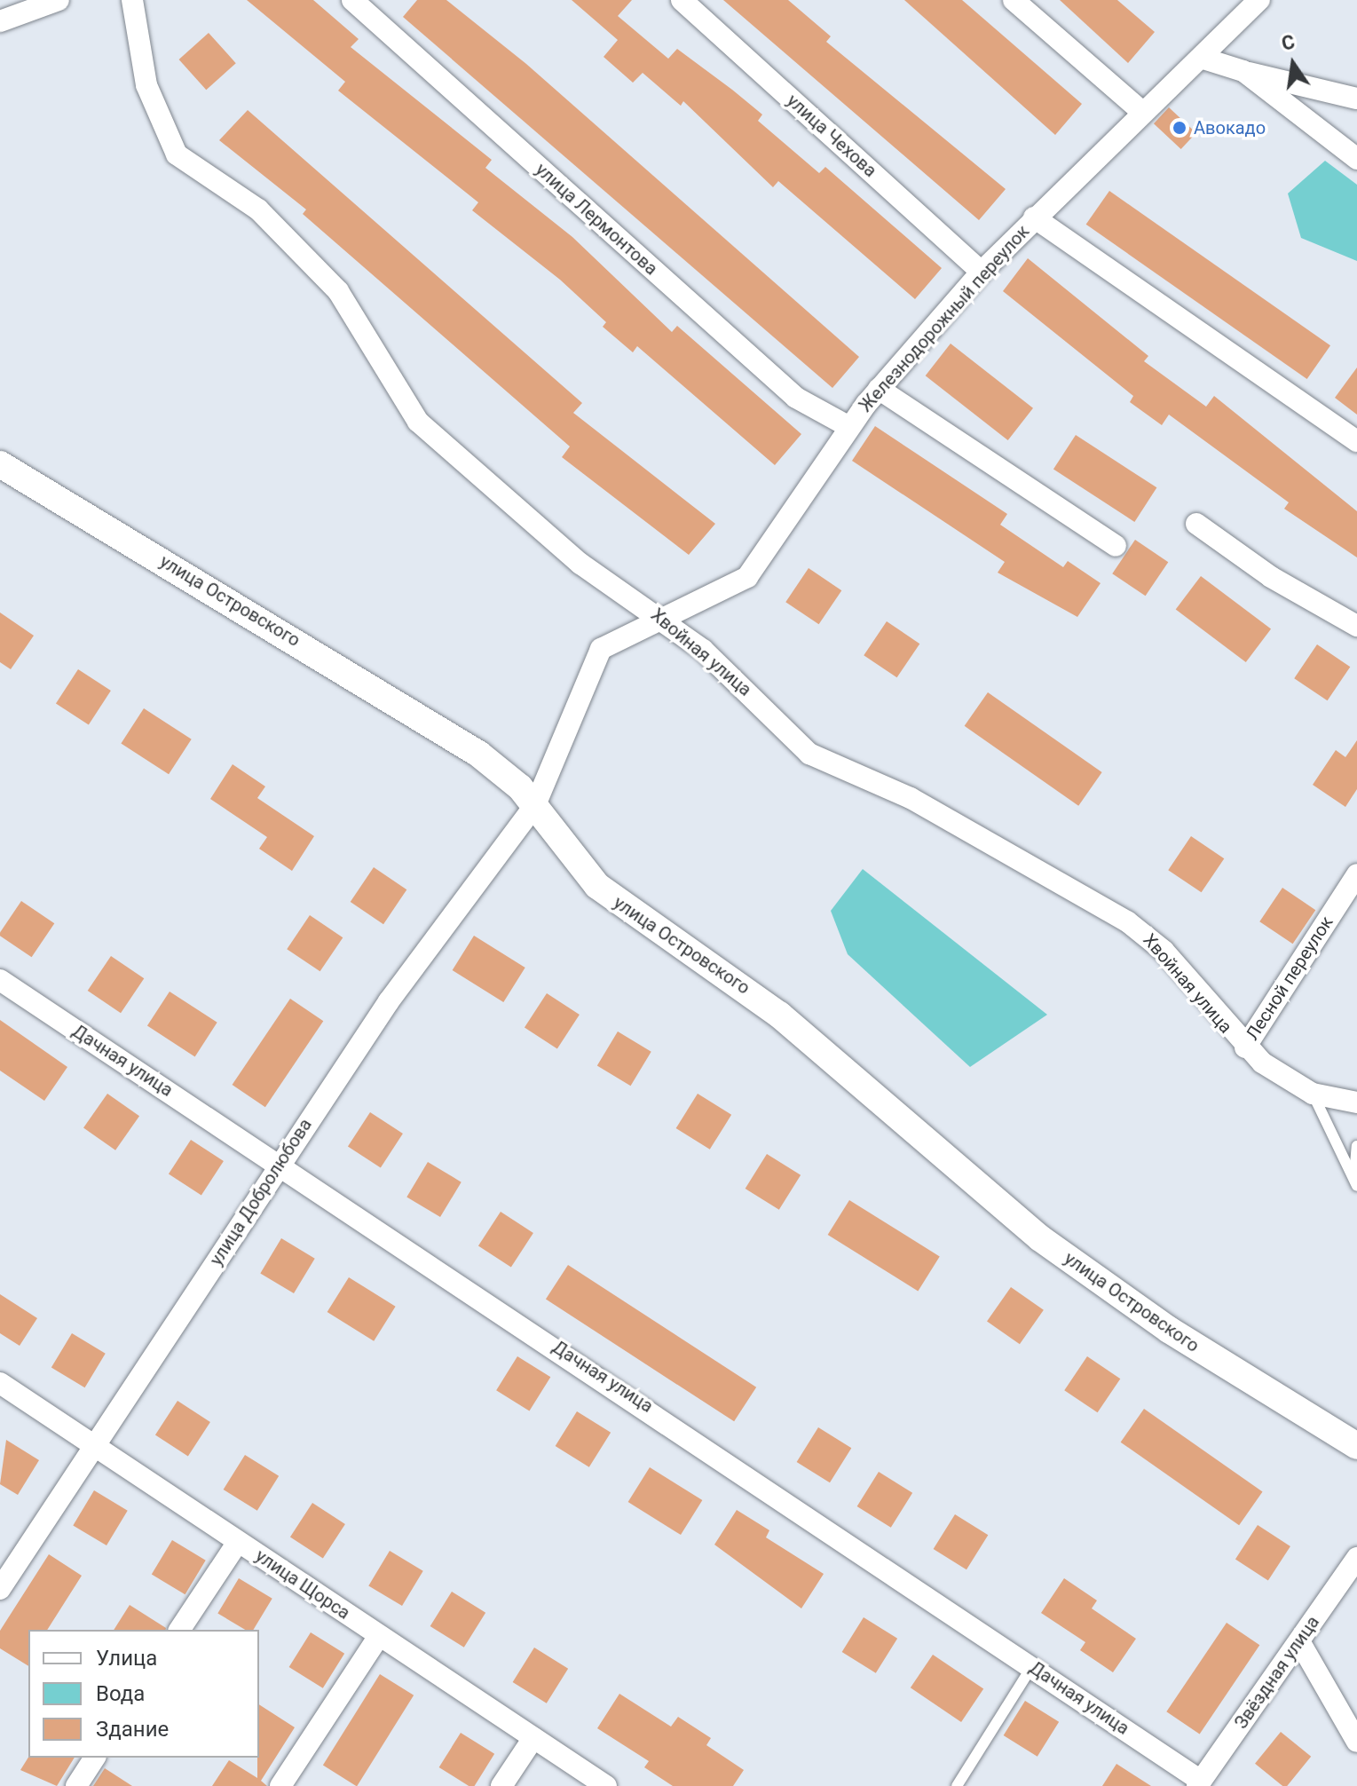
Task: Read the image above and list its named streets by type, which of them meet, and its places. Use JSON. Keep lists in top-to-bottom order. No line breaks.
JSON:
{"streets":{"street":["улица Чехова","улица Лермонтова","Железнодорожный переулок","улица Островского","Хвойная улица","Лесной переулок","Дачная улица","улица Добролюбова","улица Щорса","Звёздная улица"]},"crossings":[["улица Чехова","Железнодорожный переулок"],["улица Лермонтова","Железнодорожный переулок"],["Железнодорожный переулок","улица Островского"],["Железнодорожный переулок","Хвойная улица"],["Железнодорожный переулок","улица Добролюбова"],["улица Островского","улица Добролюбова"],["Хвойная улица","Лесной переулок"],["Дачная улица","улица Добролюбова"],["Дачная улица","Звёздная улица"],["улица Добролюбова","улица Щорса"]],"places":["Авокадо"],"legend":["Улица","Вода","Здание"],"north":"top"}
